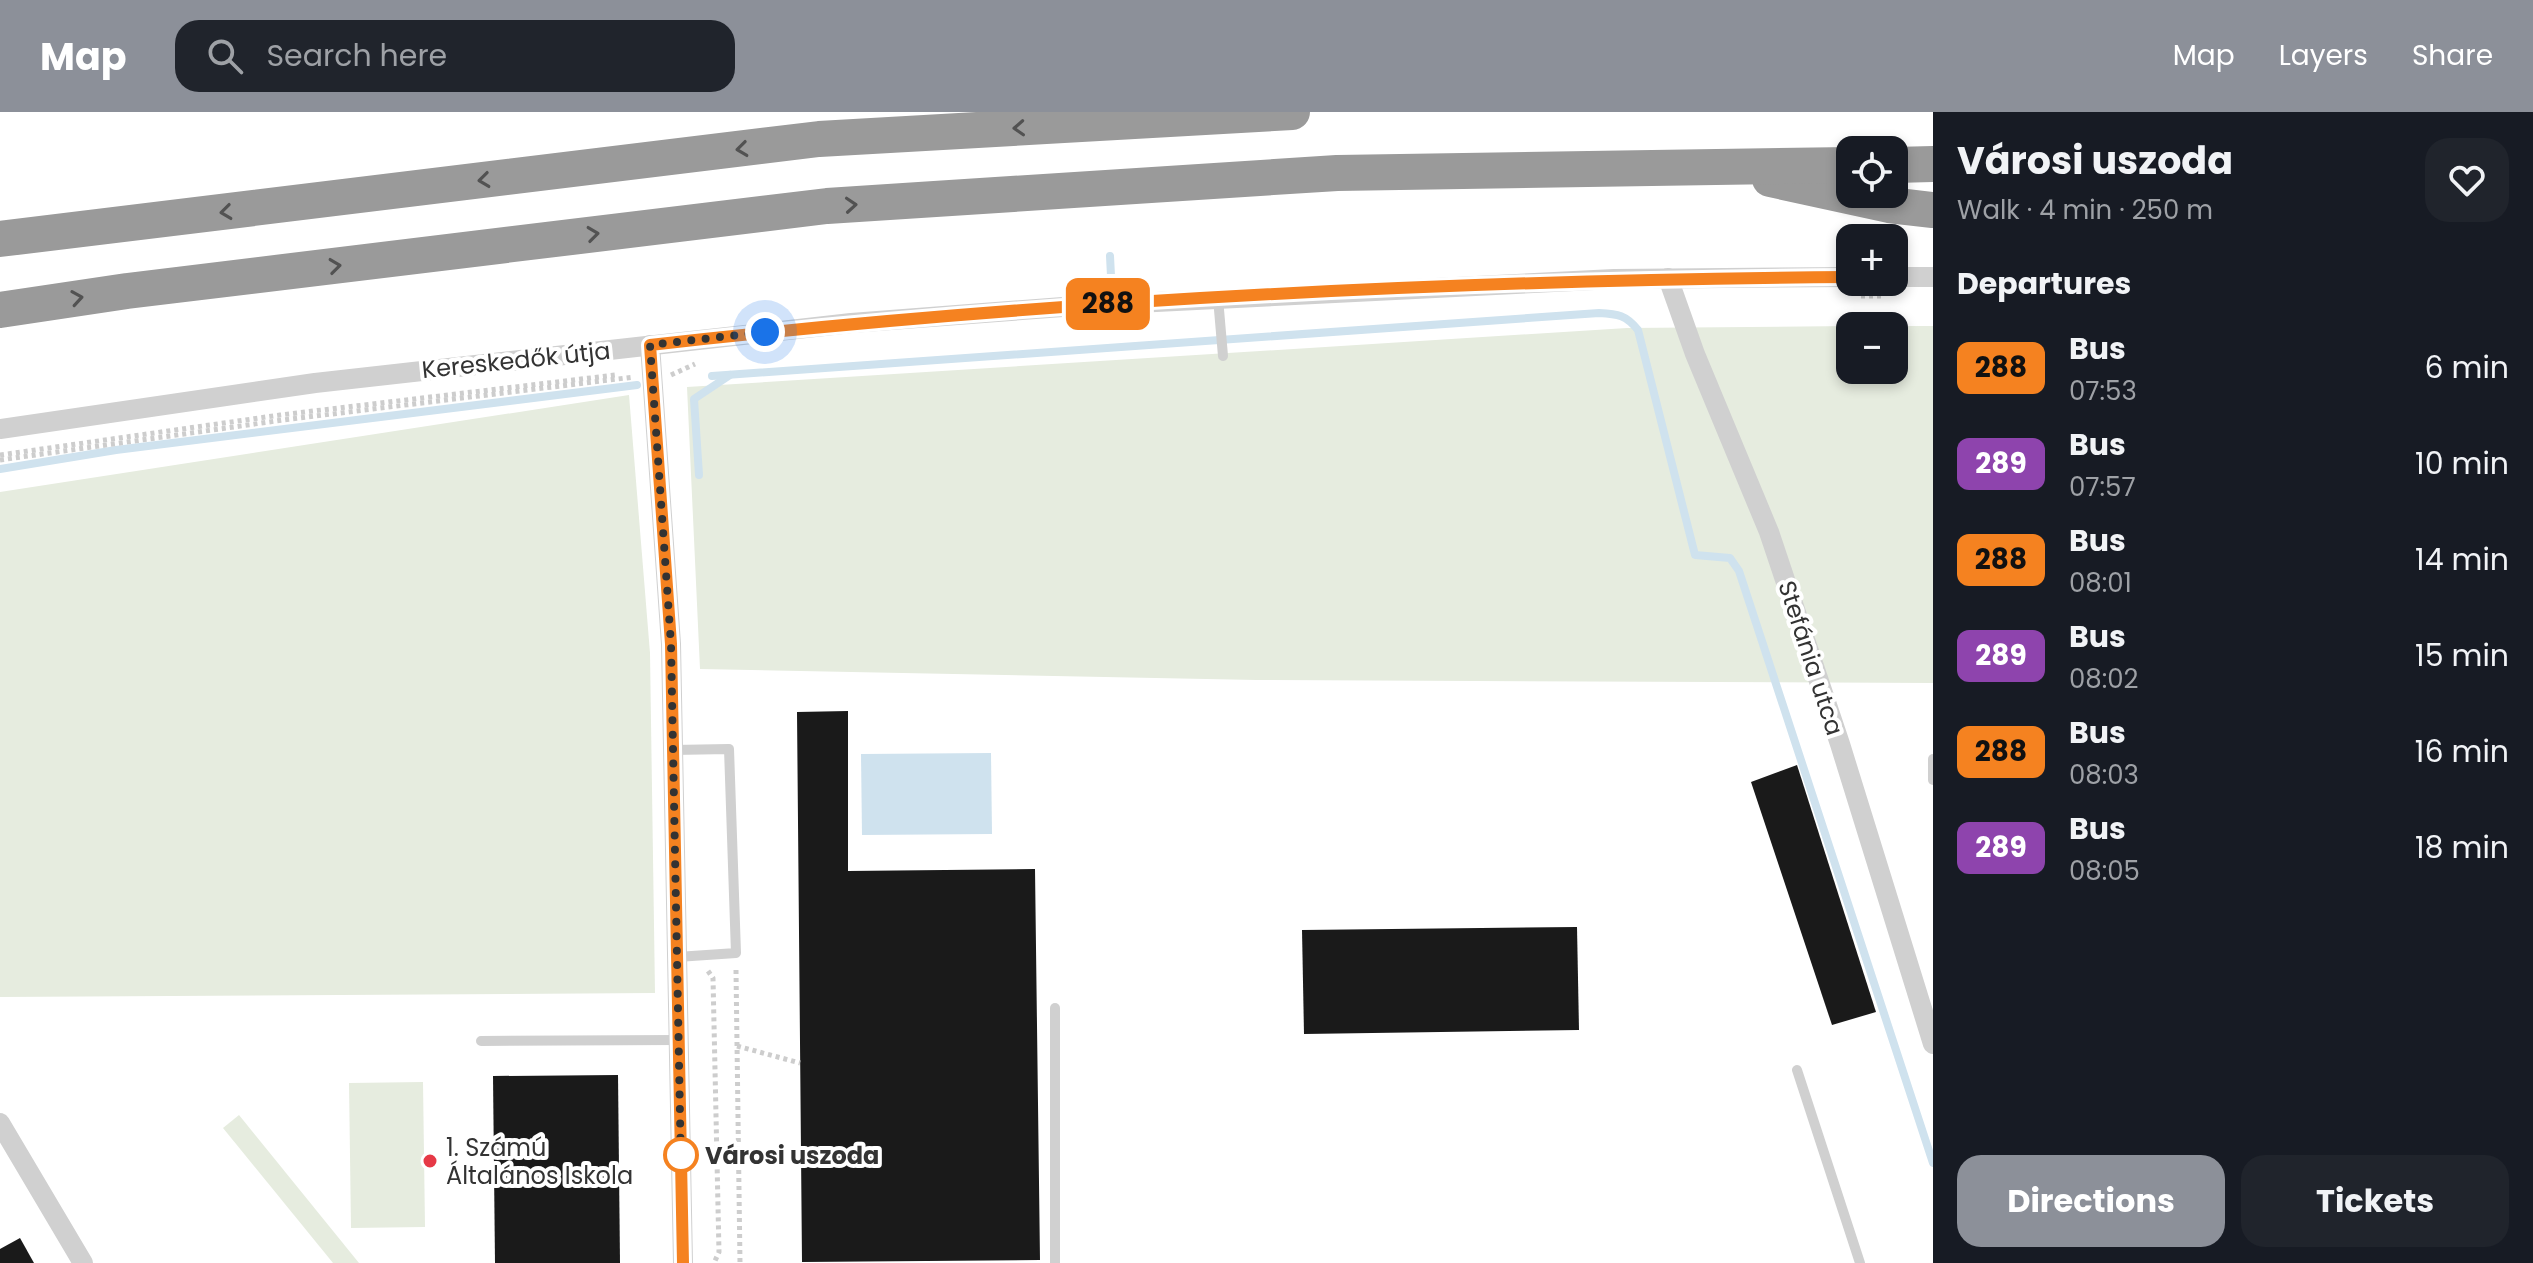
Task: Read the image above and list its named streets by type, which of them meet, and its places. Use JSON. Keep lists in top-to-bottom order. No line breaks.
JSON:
{"streets":{"street":["Kereskedők útja","Stefánia utca"]},"crossings":[["Kereskedők útja","Stefánia utca"]],"places":["Városi uszoda","1. Számú Általános Iskola"],"lines":["bus line 288"],"page":{"header":"Map","search":"Search here","nav":["Map","Layers","Share"],"on_map":"288","heading":[["Városi uszoda","Walk · 4 min · 250 m"],"Departures"],"map_buttons":["+","−"],"list":[{"mark":"288","name":"Bus","note":"07:53","value":"6 min"},{"mark":"289","name":"Bus","note":"07:57","value":"10 min"},{"mark":"288","name":"Bus","note":"08:01","value":"14 min"},{"mark":"289","name":"Bus","note":"08:02","value":"15 min"},{"mark":"288","name":"Bus","note":"08:03","value":"16 min"},{"mark":"289","name":"Bus","note":"08:05","value":"18 min"}],"buttons":["Directions","Tickets"]}}
